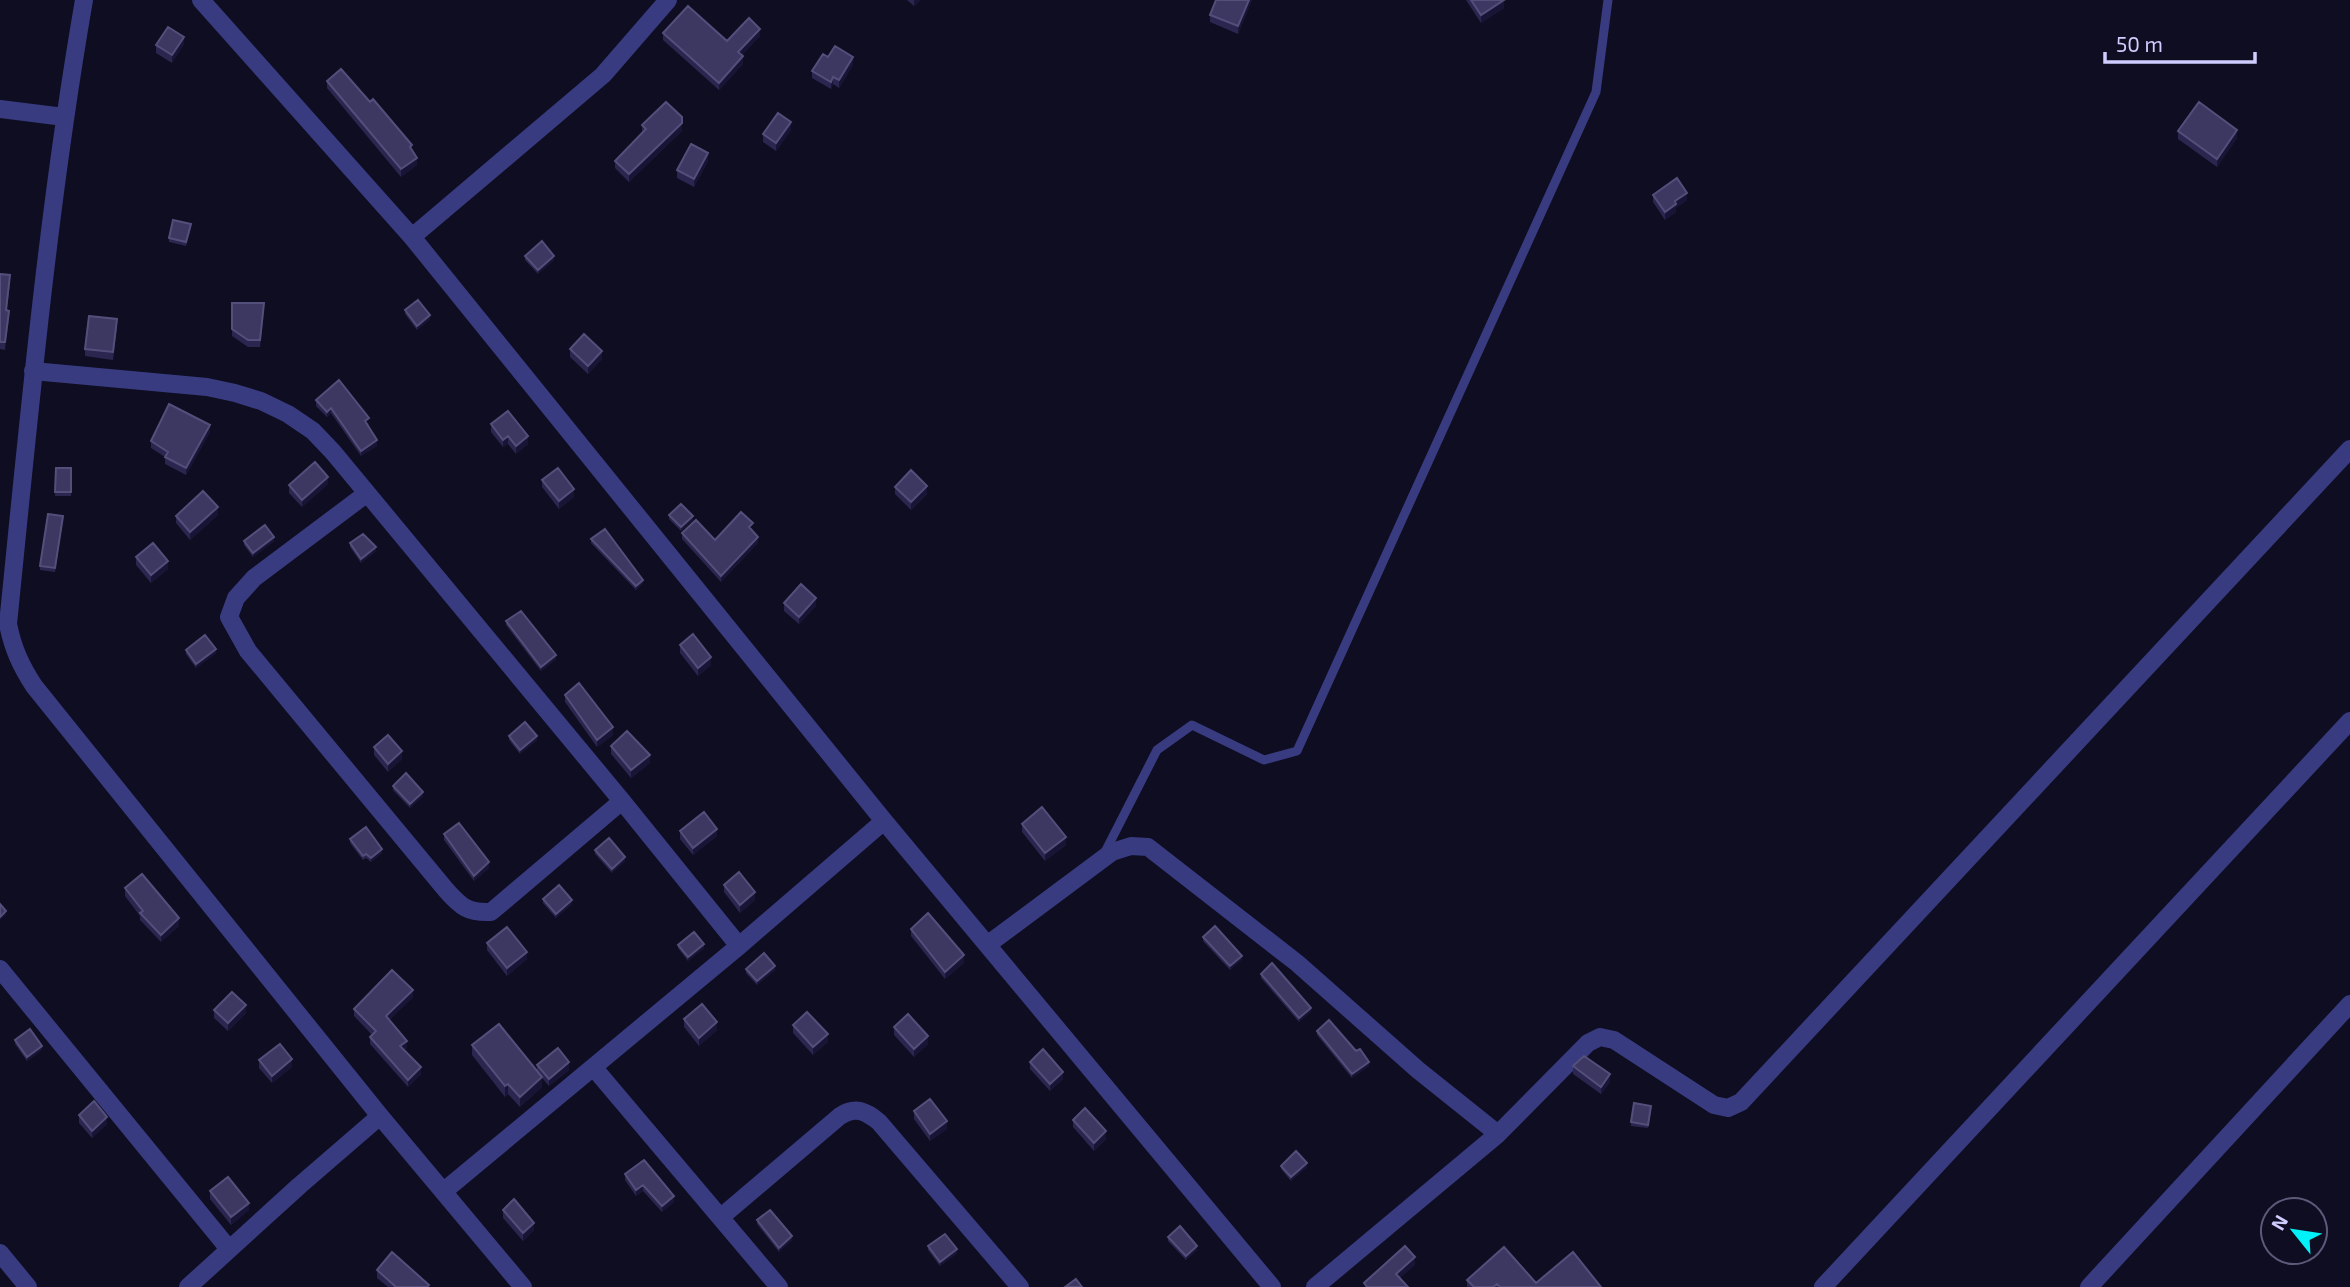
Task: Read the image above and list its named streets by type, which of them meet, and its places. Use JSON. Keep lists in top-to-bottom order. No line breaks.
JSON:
{"scale_bar":"50 m","north":"top left"}
